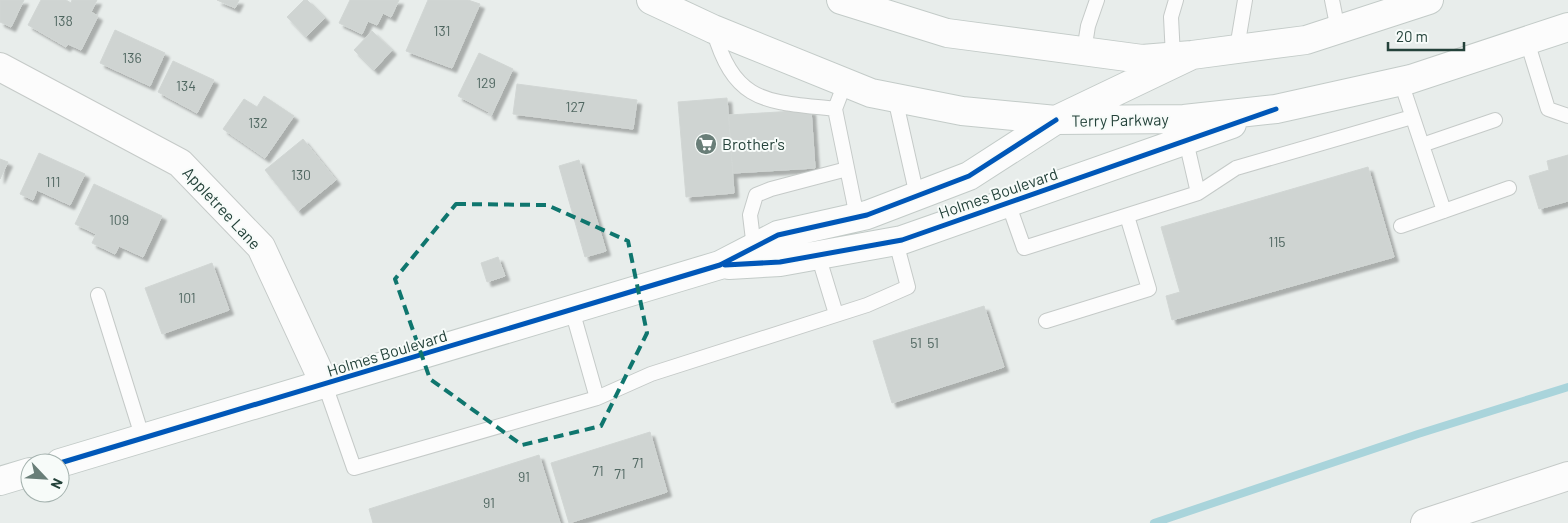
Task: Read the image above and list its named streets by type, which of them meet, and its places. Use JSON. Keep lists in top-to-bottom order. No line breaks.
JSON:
{"streets":{"street":["Terry Parkway","Holmes Boulevard","Appletree Lane"]},"crossings":[["Terry Parkway","Holmes Boulevard"],["Holmes Boulevard","Appletree Lane"]],"places":{"supermarket":["Brother's"]},"house_numbers":["138","131","136","129","134","127","132","130","111","109","115","101","51","51","71","71","71","91","91"],"scale_bar":"20 m","north":"bottom right"}
